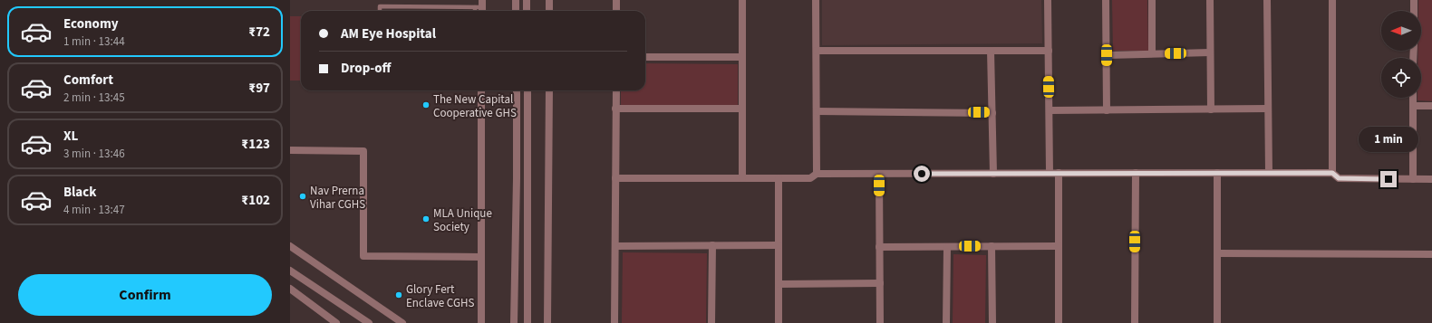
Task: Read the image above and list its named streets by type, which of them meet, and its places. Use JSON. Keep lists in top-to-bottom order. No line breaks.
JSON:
{"places":["The New Capital Cooperative GHS","Nav Prerna Vihar CGHS","MLA Unique Society","Glory Fert Enclave CGHS"],"north":"left","page":{"list":[{"name":"Economy","note":"1 min · 13:44","value":"₹72"},{"name":"Comfort","note":"2 min · 13:45","value":"₹97"},{"name":"XL","note":"3 min · 13:46","value":"₹123"},{"name":"Black","note":"4 min · 13:47","value":"₹102"}],"banner":["AM Eye Hospital","Drop-off"],"bubble":"1 min","buttons":"Confirm"}}
